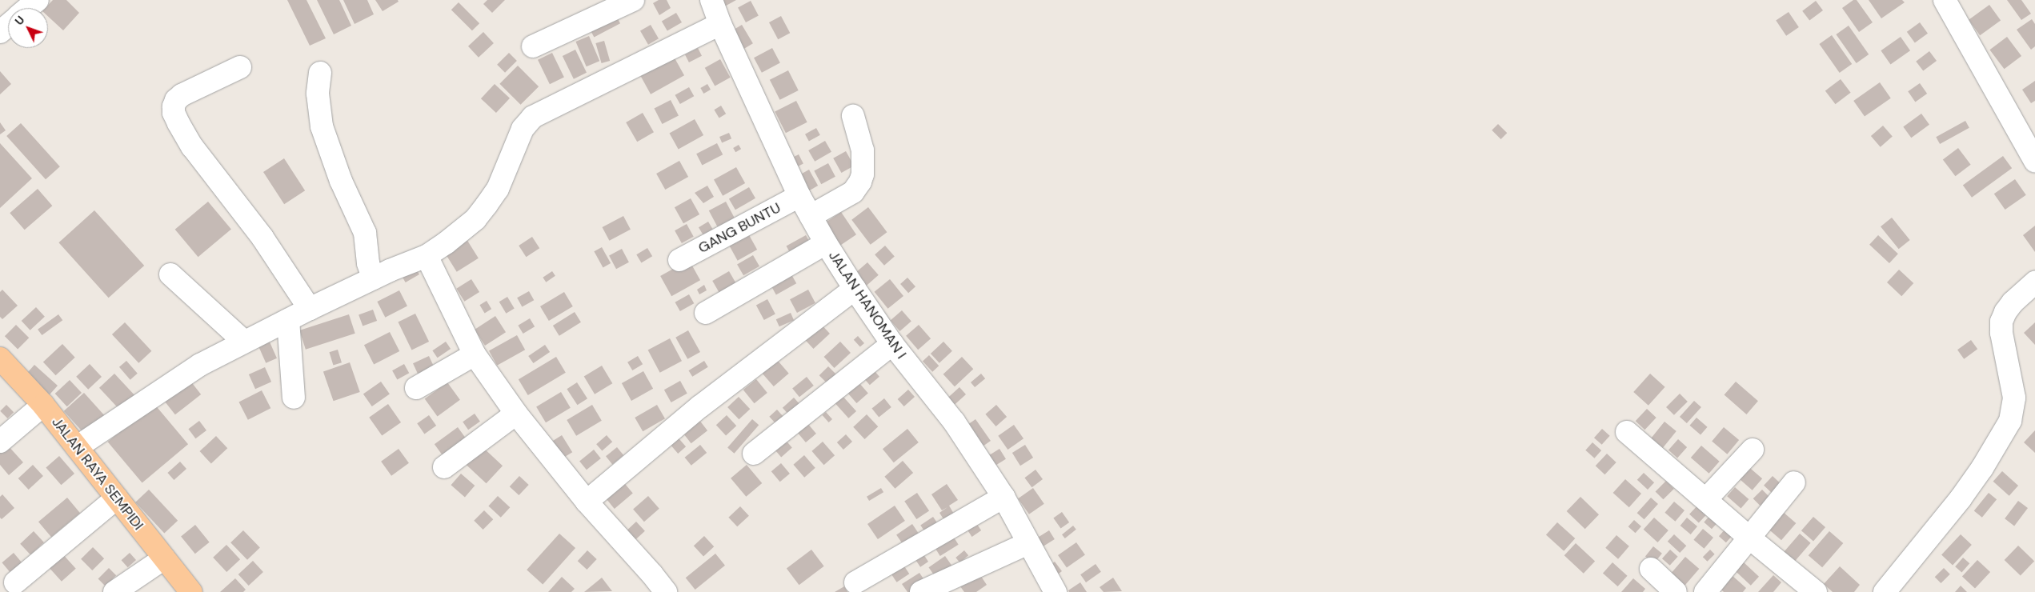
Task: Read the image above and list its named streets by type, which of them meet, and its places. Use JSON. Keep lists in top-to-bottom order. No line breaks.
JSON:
{"streets":{"main road":["JALAN RAYA SEMPIDI"],"street":["GANG BUNTU","JALAN HANOMAN I"]},"crossings":[["GANG BUNTU","JALAN HANOMAN I"]],"north":"top left"}
